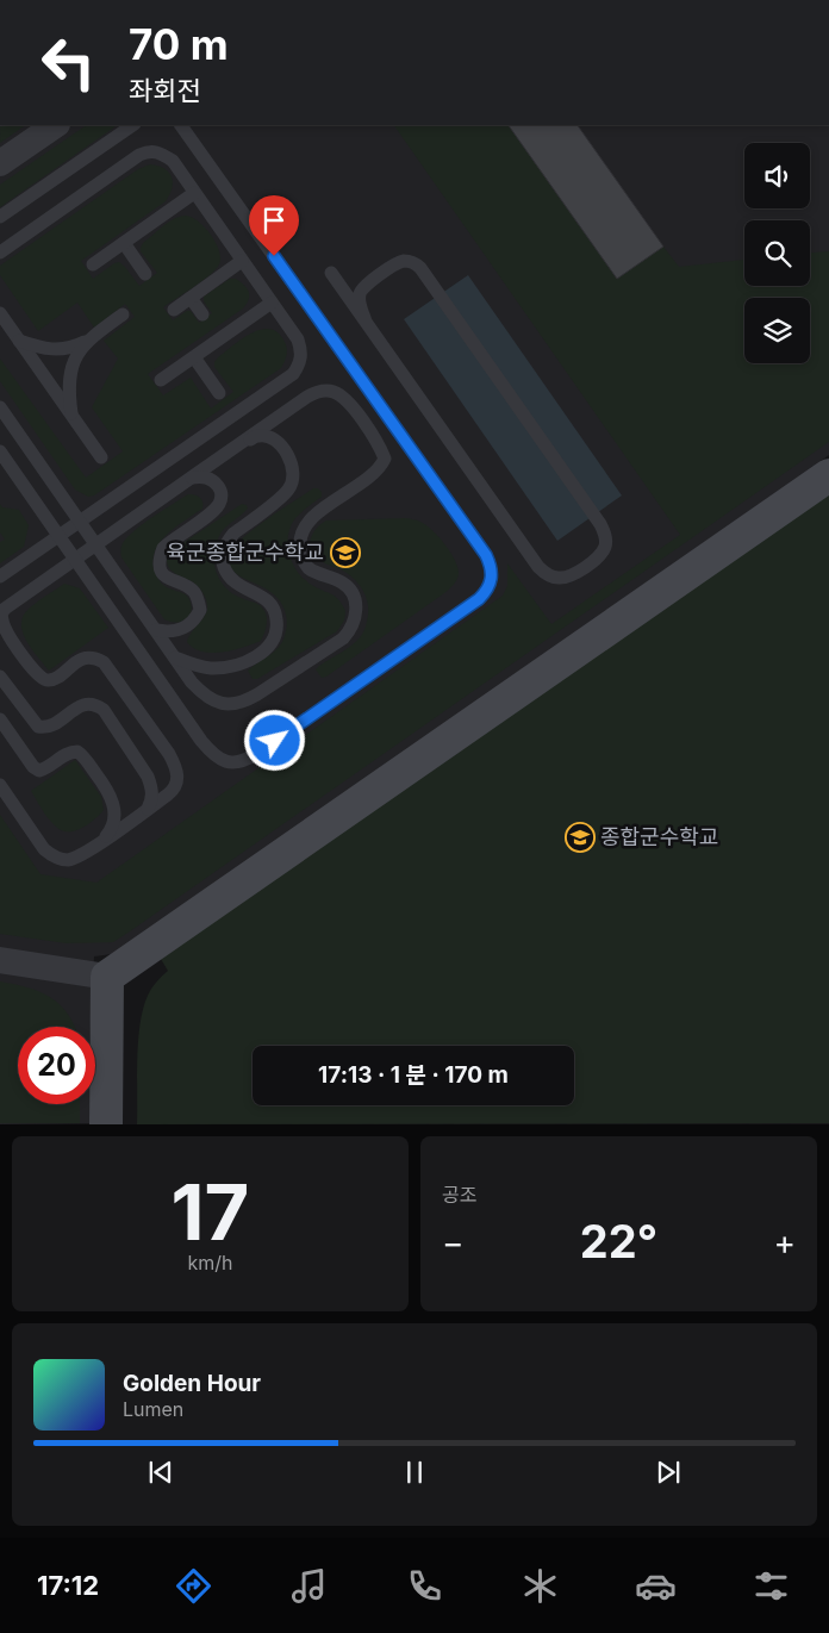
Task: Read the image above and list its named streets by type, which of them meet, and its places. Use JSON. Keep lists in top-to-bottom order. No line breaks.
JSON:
{"places":{"school or university":["육군종합군수학교","종합군수학교"]},"page":{"turn":["70 m","좌회전"],"limit":"20","trip":"17:13 · 1 분 · 170 m","tile":[["17","km/h"],"공조"],"heat":["−","22°","+"],"song":["Golden Hour","Lumen"],"tabs":"17:12"}}
